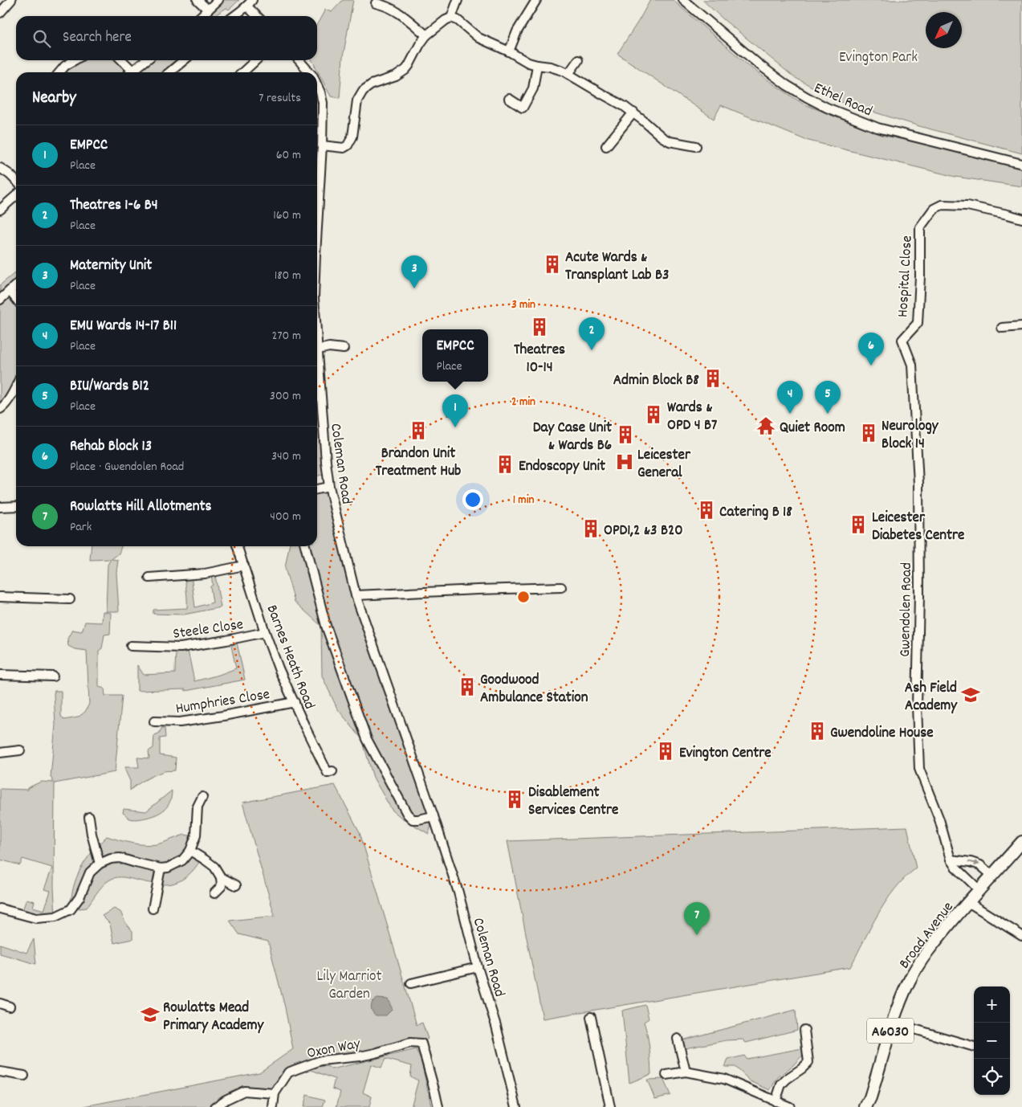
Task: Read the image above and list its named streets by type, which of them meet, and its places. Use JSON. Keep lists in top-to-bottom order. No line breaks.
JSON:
{"streets":{"highway":["Broad Avenue","A6030"],"street":["Ethel Road","Hospital Close","Coleman Road","Gwendolen Road","Steele Close","Barnes Heath Road","Humphries Close","Oxon Way"]},"crossings":[["Hospital Close","Gwendolen Road"],["Gwendolen Road","Broad Avenue"],["Steele Close","Barnes Heath Road"],["Barnes Heath Road","Humphries Close"]],"parks":["Evington Park","Lily Marriot Garden"],"places":{"building":["Acute Wards & Transplant Lab B3","Theatres 10-14","Admin Block B8","Wards & OPD 4 B7","Brandon Unit Treatment Hub","Neurology Block 14","Day Case Unit & Wards B6","Endoscopy Unit","Catering B 18","Leicester Diabetes Centre","OPD1,2 &3 B20","Goodwood Ambulance Station","Gwendoline House","Evington Centre","Disablement Services Centre"],"temple":["Quiet Room"],"hospital":["Leicester General"],"school or university":["Ash Field Academy","Rowlatts Mead Primary Academy"]},"north":"bottom left","page":{"search":"Search here","heading":["Nearby","7 results"],"list":[{"mark":"1","name":"EMPCC","note":"Place","value":"60 m"},{"mark":"2","name":"Theatres 1-6 B4","note":"Place","value":"160 m"},{"mark":"3","name":"Maternity Unit","note":"Place","value":"180 m"},{"mark":"4","name":"EMU Wards 14-17 B11","note":"Place","value":"270 m"},{"mark":"5","name":"BIU/Wards B12","note":"Place","value":"300 m"},{"mark":"6","name":"Rehab Block 13","note":"Place · Gwendolen Road","value":"340 m"},{"mark":"7","name":"Rowlatts Hill Allotments","note":"Park","value":"400 m"}],"pins":["3","2","6","4","5","1","7"],"popup":["EMPCC","Place"],"map_buttons":["+","−"]},"rings":["3 min","2 min","1 min"]}
